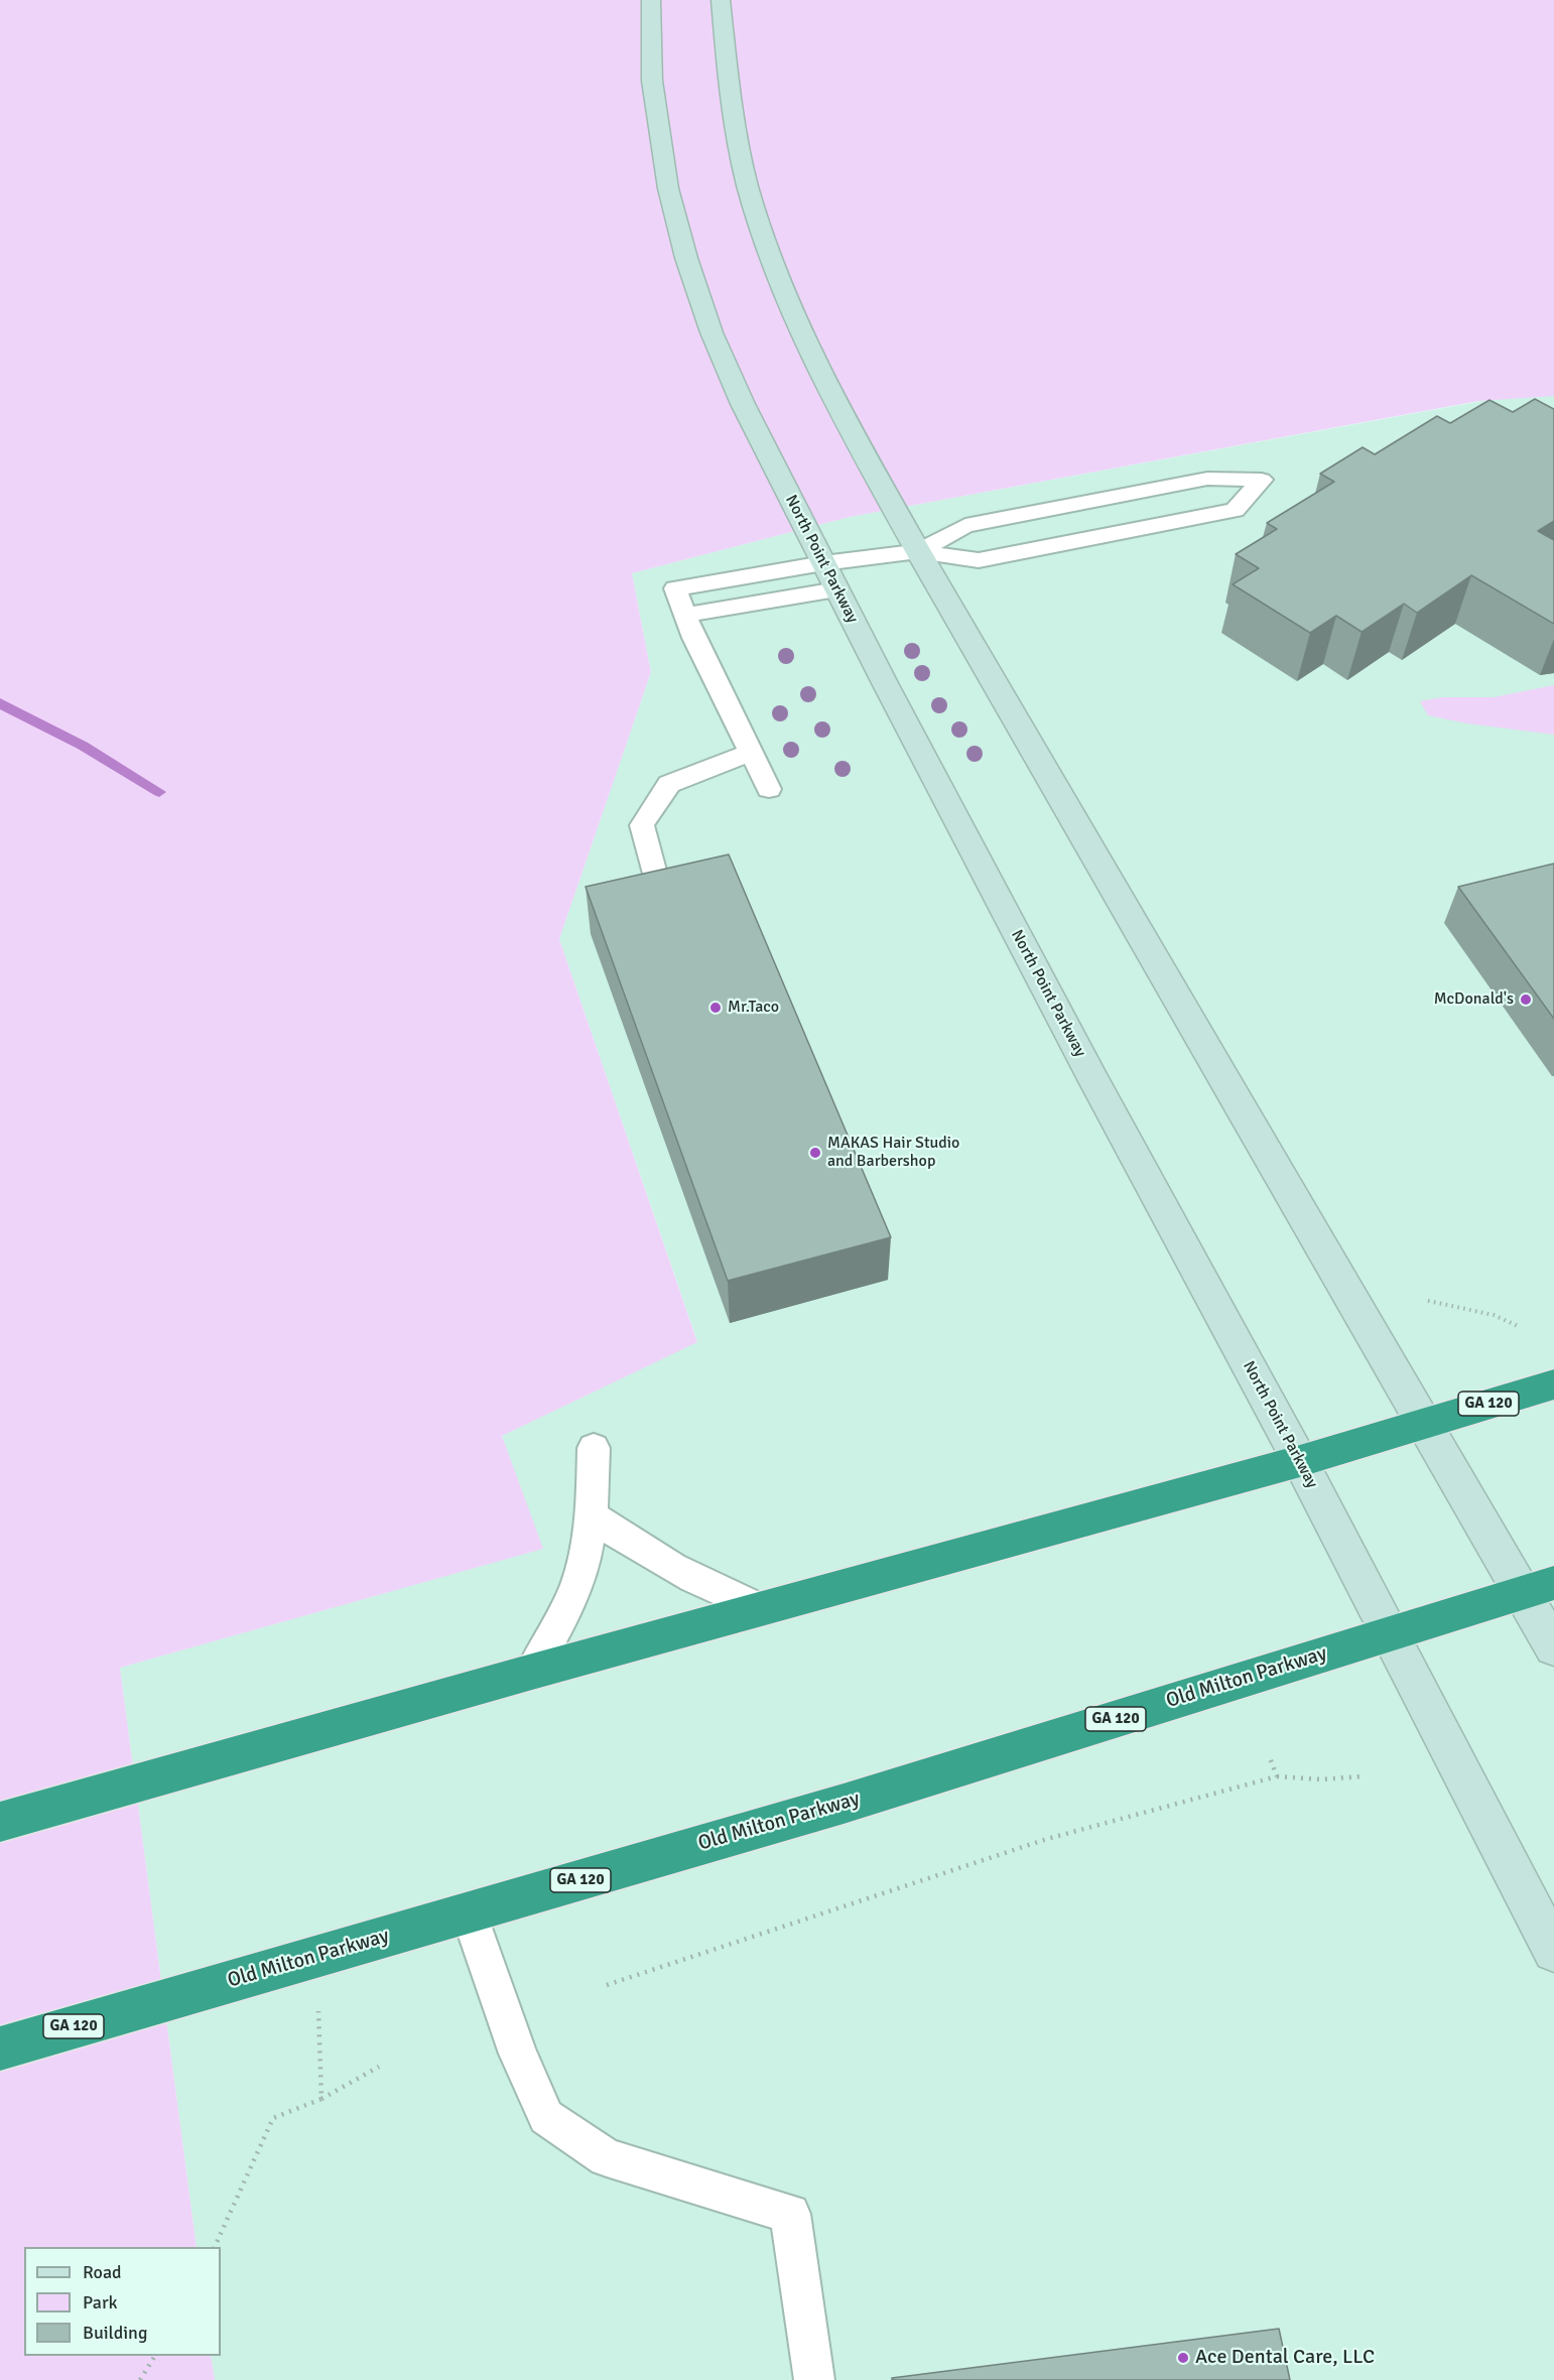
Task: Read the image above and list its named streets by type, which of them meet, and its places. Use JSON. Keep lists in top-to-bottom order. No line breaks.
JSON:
{"streets":{"highway":["GA 120","Old Milton Parkway"],"street":["North Point Parkway"]},"crossings":[["North Point Parkway","GA 120"],["North Point Parkway","Old Milton Parkway"]],"places":["McDonald's","Mr.Taco","MAKAS Hair Studio and Barbershop","Ace Dental Care, LLC"],"legend":["Road","Park","Building"]}
